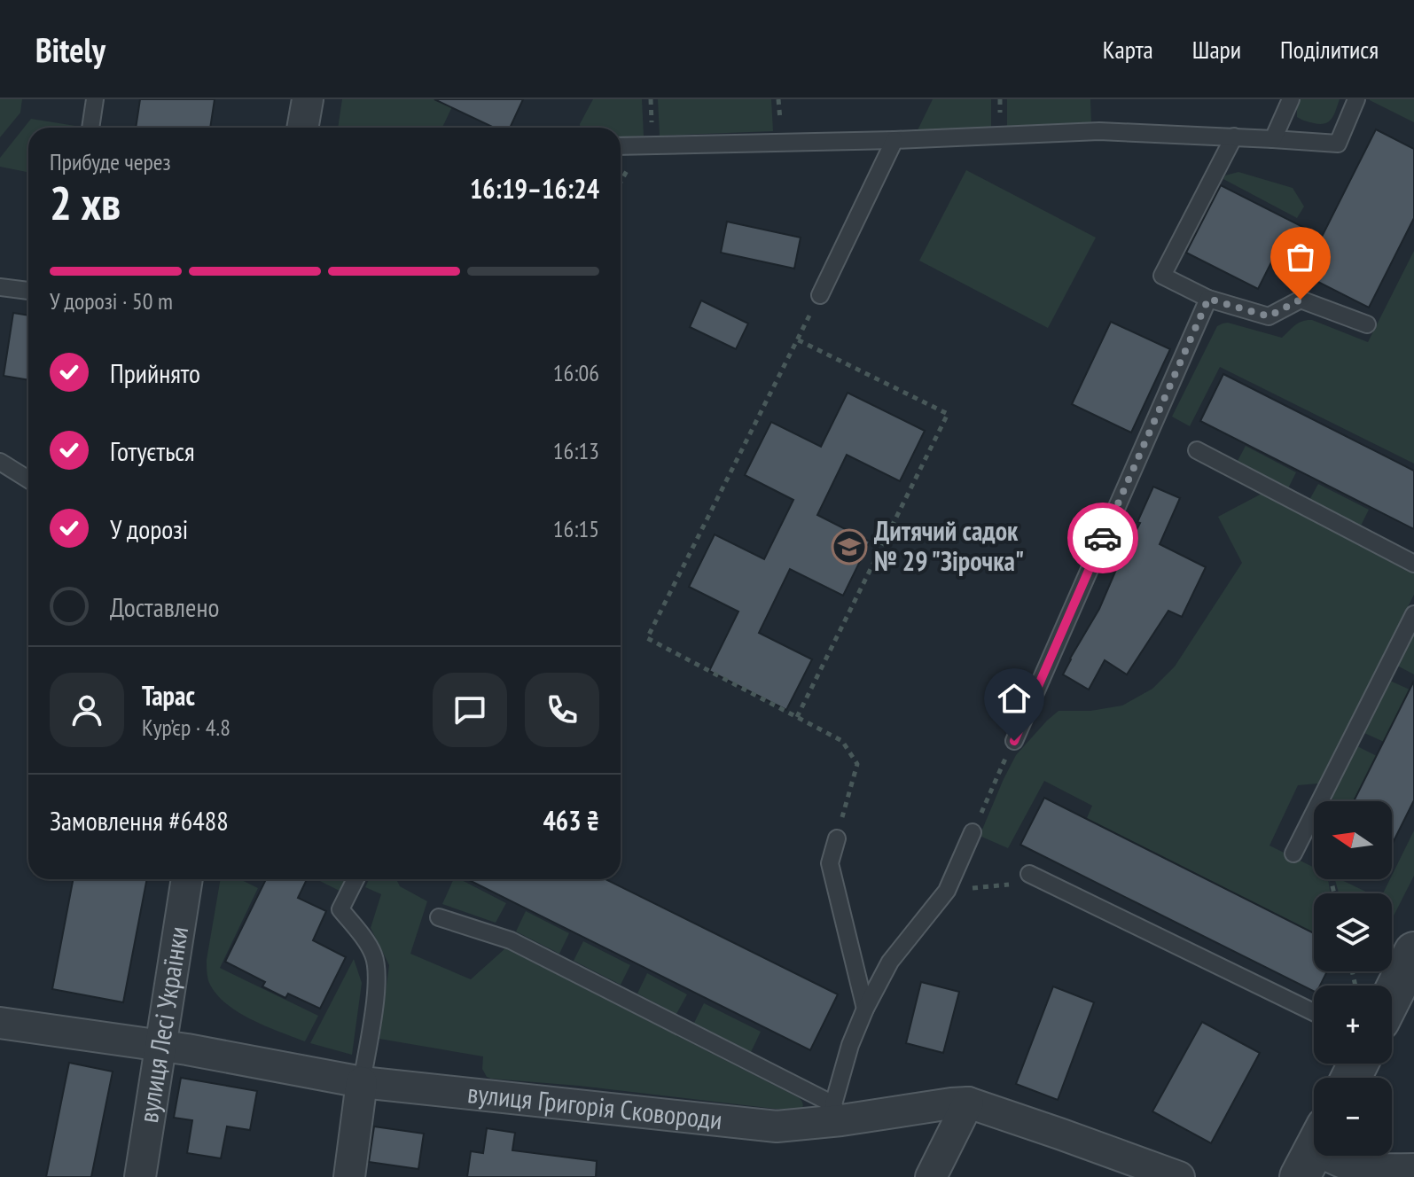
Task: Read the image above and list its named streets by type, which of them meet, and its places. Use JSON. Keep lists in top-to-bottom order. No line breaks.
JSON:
{"streets":{"street":["вулиця Лесі Українки","вулиця Григорія Сковороди"]},"crossings":[["вулиця Лесі Українки","вулиця Григорія Сковороди"]],"places":{"school or university":["Дитячий садок № 29 \"Зірочка\""]},"north":"left","page":{"header":"Bitely","nav":["Карта","Шари","Поділитися"],"heading":["2 хв","Прибуде через","16:19–16:24"],"panel":["Тарас","Кур’єр · 4.8","Замовлення #6488","463 ₴"],"bar":"У дорозі · 50 m","list":[["Прийнято","16:06"],["Готується","16:13"],["У дорозі","16:15"],"Доставлено"],"map_buttons":["+","−"]}}
